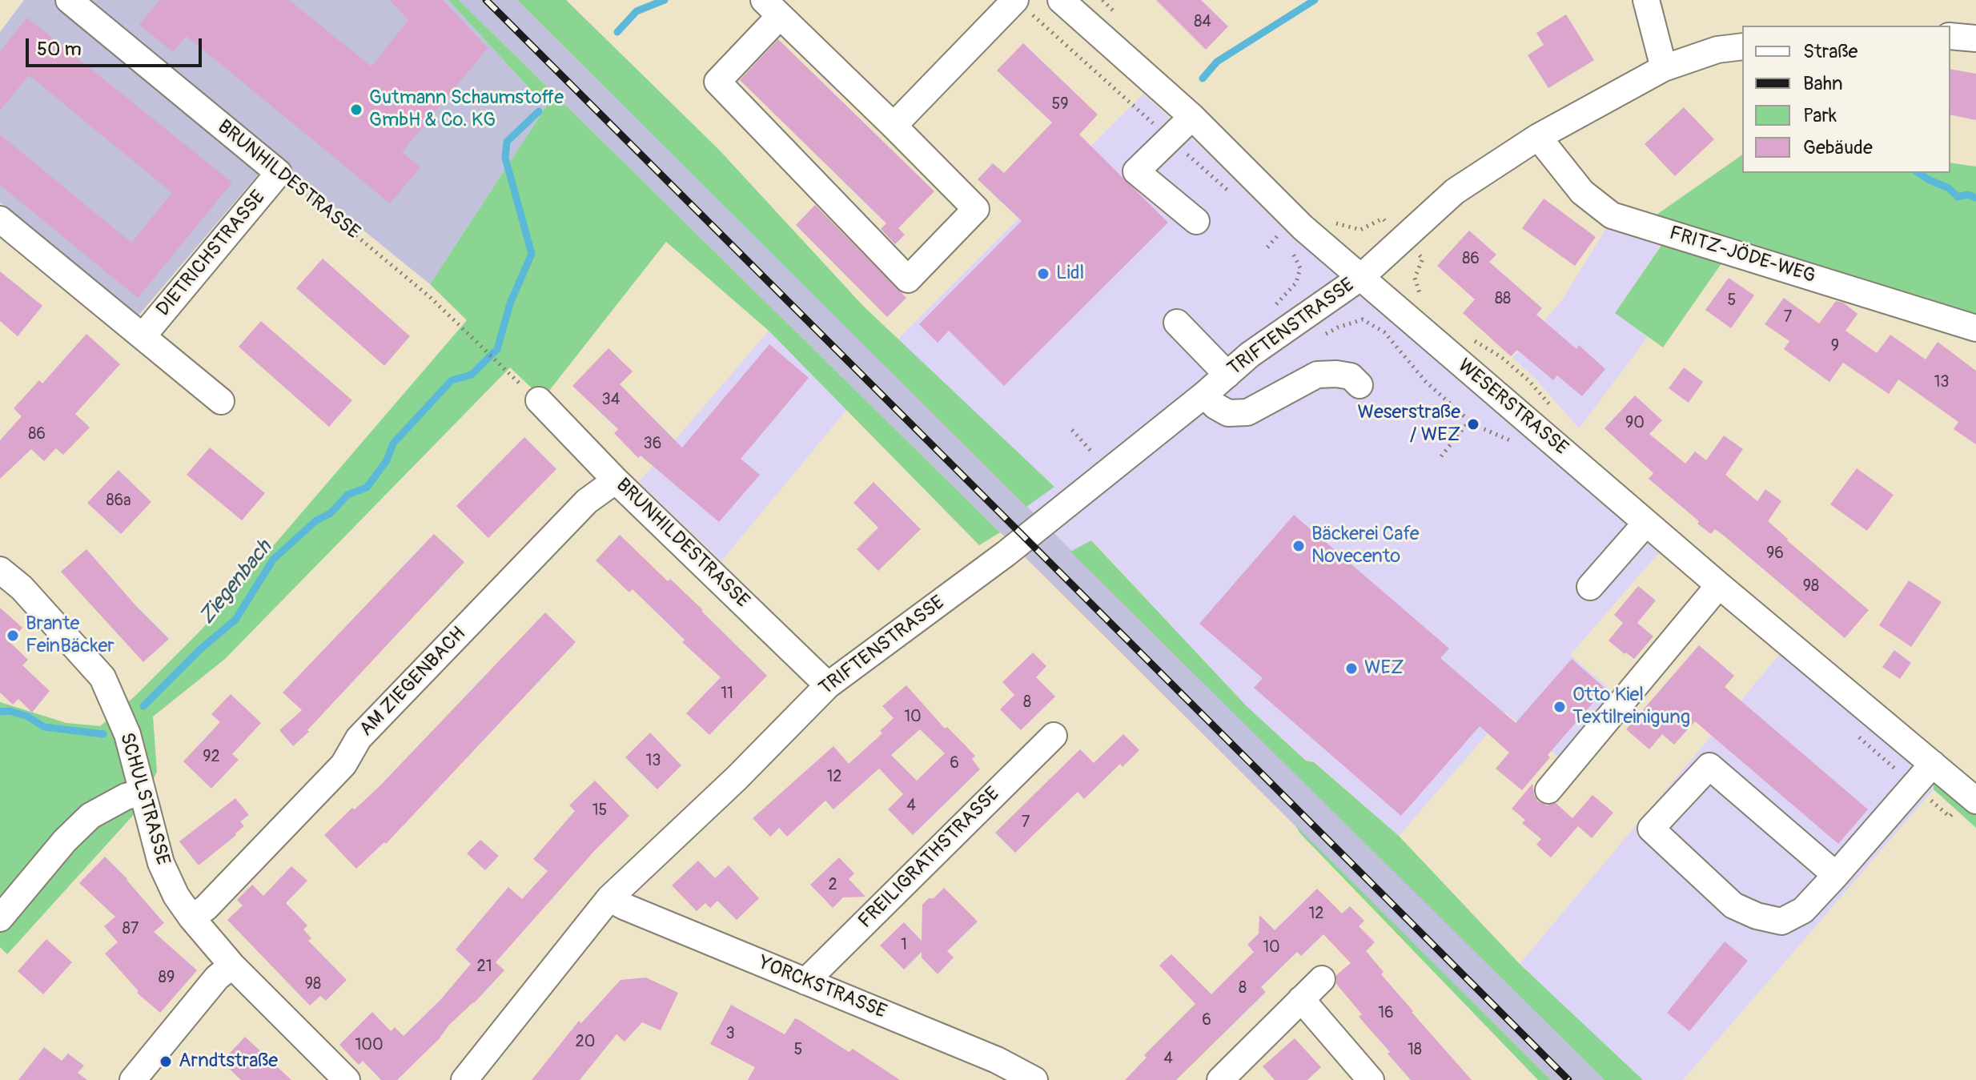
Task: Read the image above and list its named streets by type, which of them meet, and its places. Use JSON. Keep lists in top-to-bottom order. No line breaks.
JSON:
{"streets":{"street":["BRUNHILDESTRASSE","DIETRICHSTRASSE","FRITZ-JÖDE-WEG","TRIFTENSTRASSE","WESERSTRASSE","AM ZIEGENBACH","SCHULSTRASSE","FREILIGRATHSTRASSE","YORCKSTRASSE"]},"crossings":[["BRUNHILDESTRASSE","DIETRICHSTRASSE"],["BRUNHILDESTRASSE","TRIFTENSTRASSE"],["BRUNHILDESTRASSE","AM ZIEGENBACH"],["FRITZ-JÖDE-WEG","TRIFTENSTRASSE"],["TRIFTENSTRASSE","WESERSTRASSE"],["TRIFTENSTRASSE","YORCKSTRASSE"],["AM ZIEGENBACH","SCHULSTRASSE"],["FREILIGRATHSTRASSE","YORCKSTRASSE"]],"water":["Ziegenbach"],"places":["Gutmann Schaumstoffe GmbH & Co. KG","Lidl","Weserstraße / WEZ","Bäckerei Cafe Novecento","Brante FeinBäcker","WEZ","Otto Kiel Textilreinigung","Arndtstraße"],"house_numbers":["84","59","86","88","5","7","9","13","34","90","86","36","86a","96","98","11","8","10","92","13","6","12","4","15","7","2","12","87","1","10","21","89","98","8","16","6","3","20","100","5","18","4"],"legend":["Straße","Bahn","Park","Gebäude"],"scale_bar":"50 m"}
